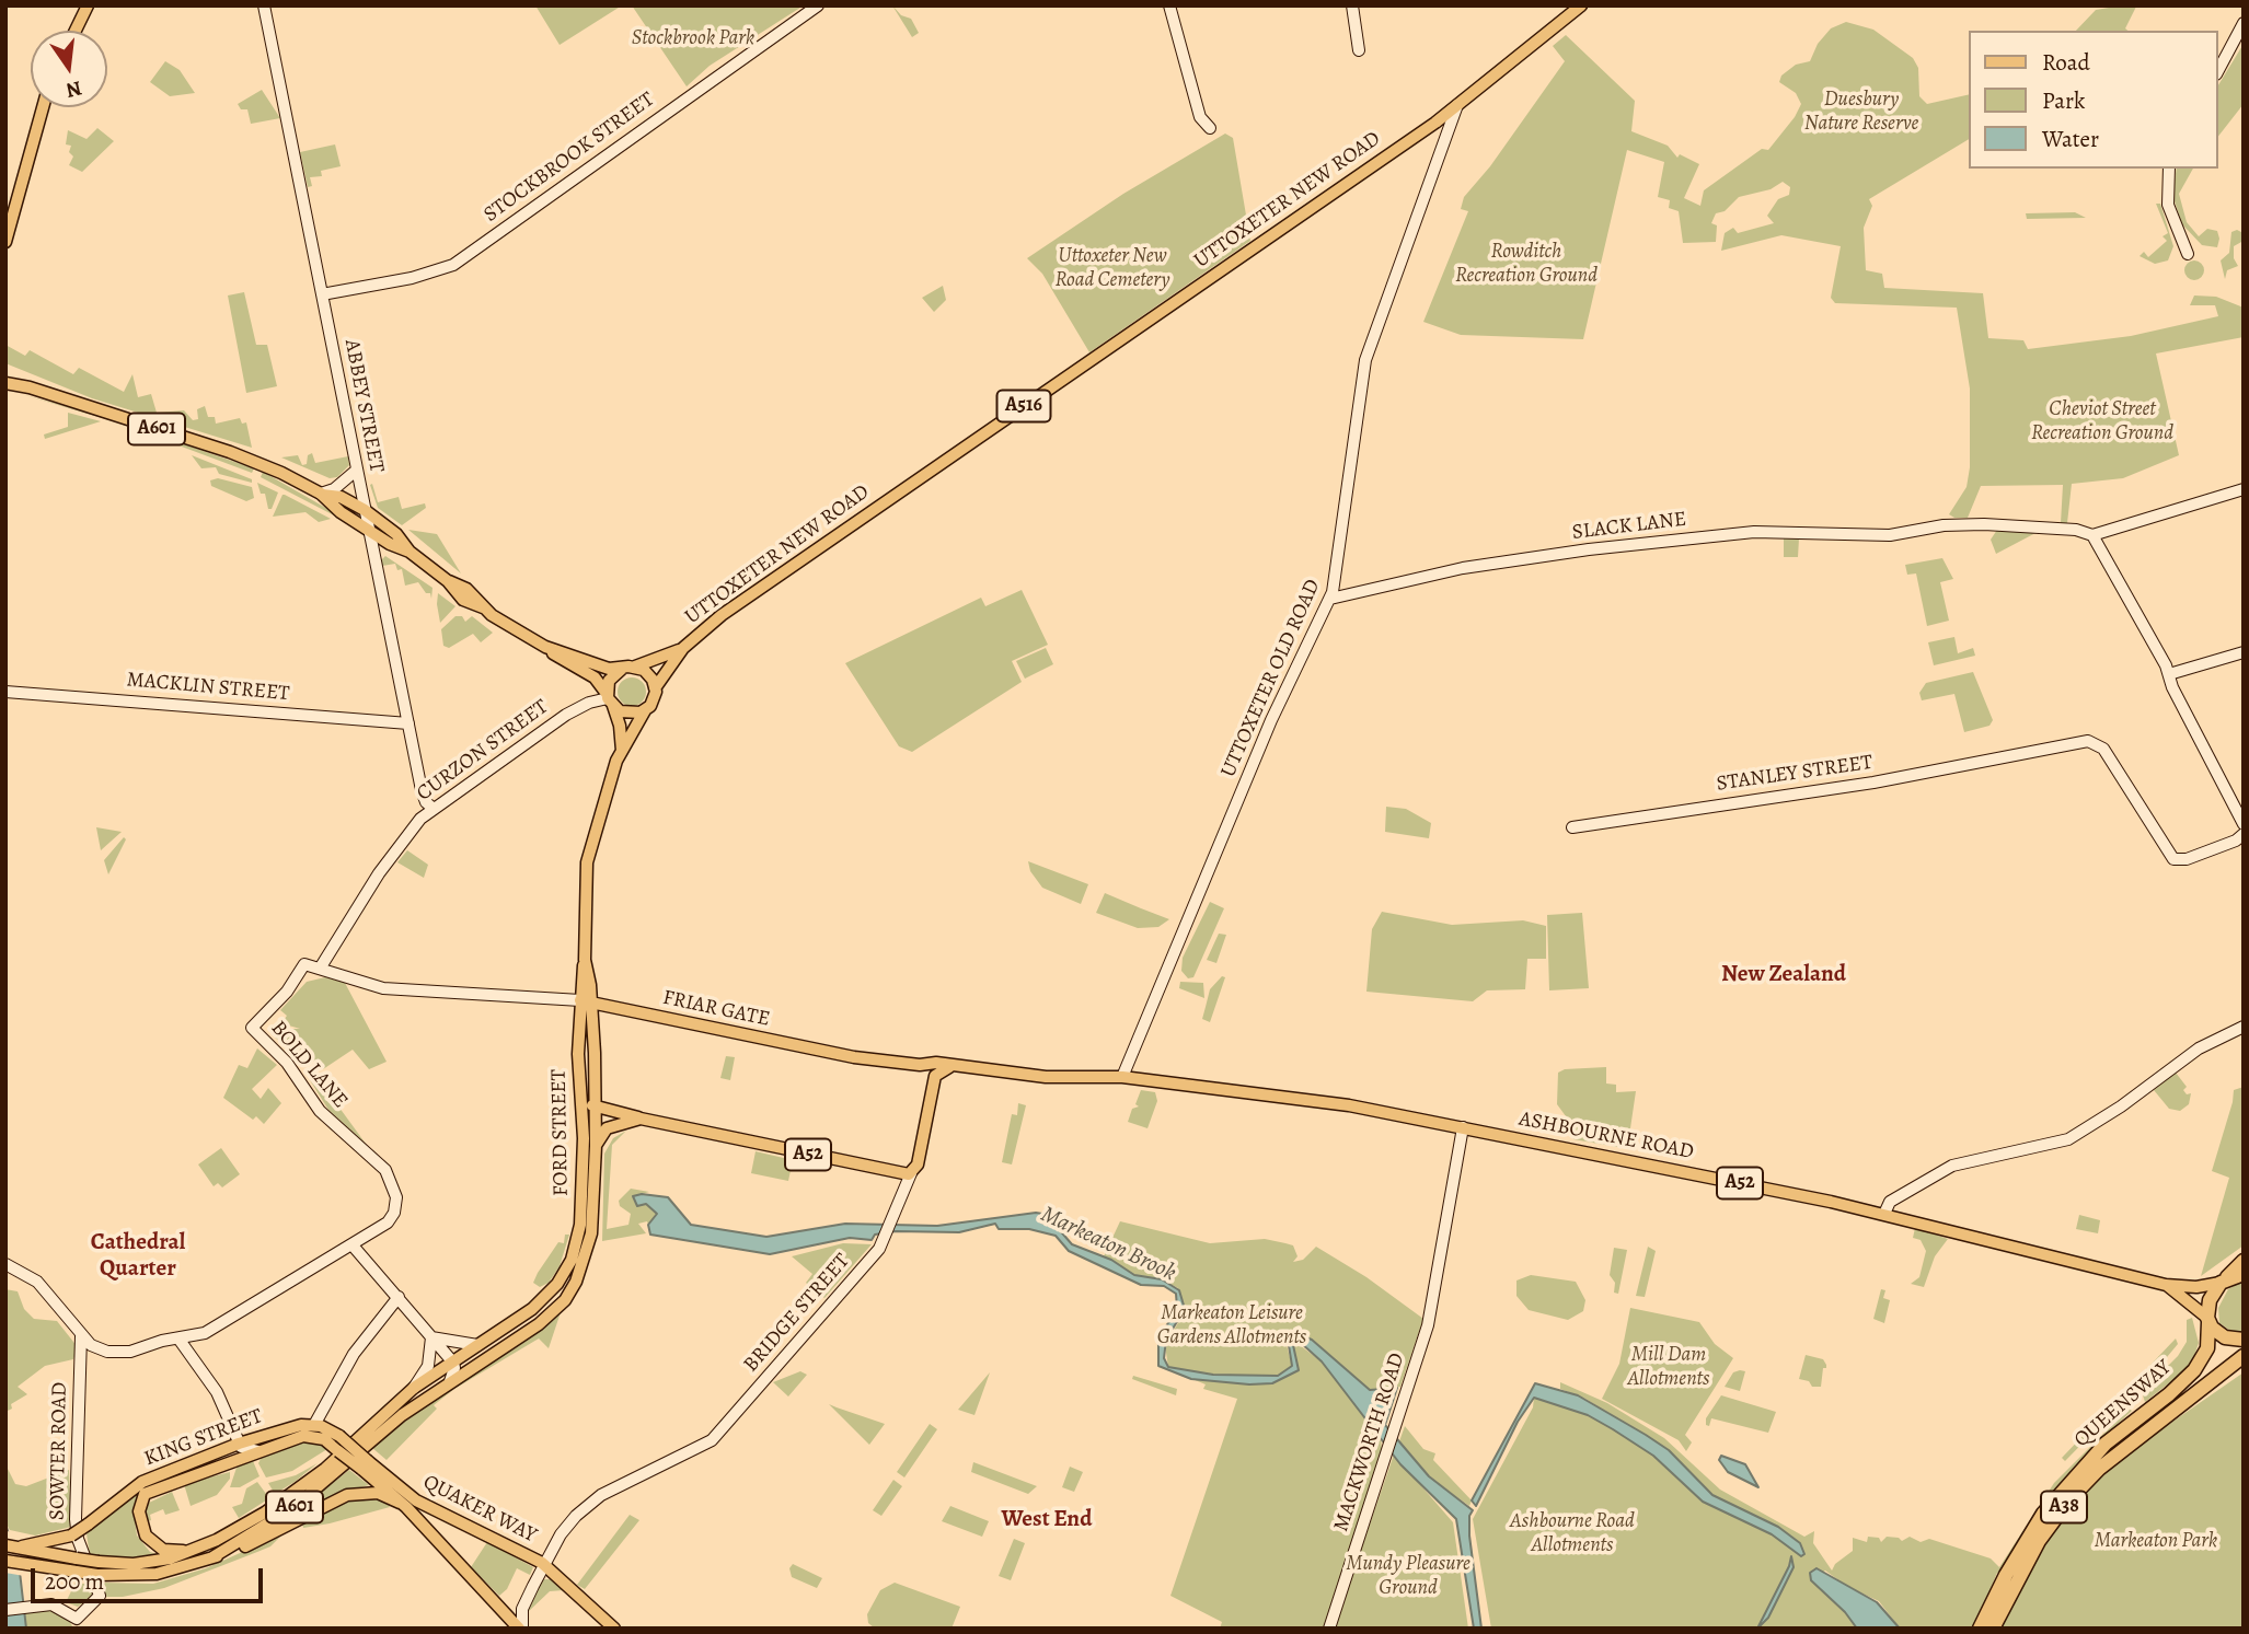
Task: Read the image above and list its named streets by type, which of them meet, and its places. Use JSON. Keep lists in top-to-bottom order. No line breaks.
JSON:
{"streets":{"highway":["QUEENSWAY","A38"],"main road":["UTTOXETER NEW ROAD","A516","A601","FRIAR GATE","FORD STREET","ASHBOURNE ROAD","A52","BRIDGE STREET","KING STREET","QUAKER WAY"],"street":["STOCKBROOK STREET","ABBEY STREET","SLACK LANE","UTTOXETER OLD ROAD","MACKLIN STREET","CURZON STREET","STANLEY STREET","BOLD LANE","MACKWORTH ROAD","SOWTER ROAD"]},"crossings":[["STOCKBROOK STREET","ABBEY STREET"],["UTTOXETER NEW ROAD","A601"],["UTTOXETER NEW ROAD","UTTOXETER OLD ROAD"],["UTTOXETER NEW ROAD","CURZON STREET"],["ABBEY STREET","A601"],["ABBEY STREET","MACKLIN STREET"],["ABBEY STREET","CURZON STREET"],["A601","CURZON STREET"],["A601","FRIAR GATE"],["A601","FORD STREET"],["A601","KING STREET"],["SLACK LANE","UTTOXETER OLD ROAD"],["UTTOXETER OLD ROAD","FRIAR GATE"],["UTTOXETER OLD ROAD","ASHBOURNE ROAD"],["CURZON STREET","FRIAR GATE"],["FRIAR GATE","BOLD LANE"],["FRIAR GATE","FORD STREET"],["FRIAR GATE","ASHBOURNE ROAD"],["FRIAR GATE","A52"],["ASHBOURNE ROAD","QUEENSWAY"],["ASHBOURNE ROAD","MACKWORTH ROAD"],["A52","BRIDGE STREET"]],"districts":["New Zealand","Cathedral Quarter","West End"],"water":["Markeaton Brook"],"parks":["Stockbrook Park","Duesbury Nature Reserve","Rowditch Recreation Ground","Uttoxeter New Road Cemetery","Cheviot Street Recreation Ground","Markeaton Leisure Gardens Allotments","Mill Dam Allotments","Ashbourne Road Allotments","Markeaton Park","Mundy Pleasure Ground"],"legend":["Road","Park","Water"],"scale_bar":"200 m","north":"bottom"}
